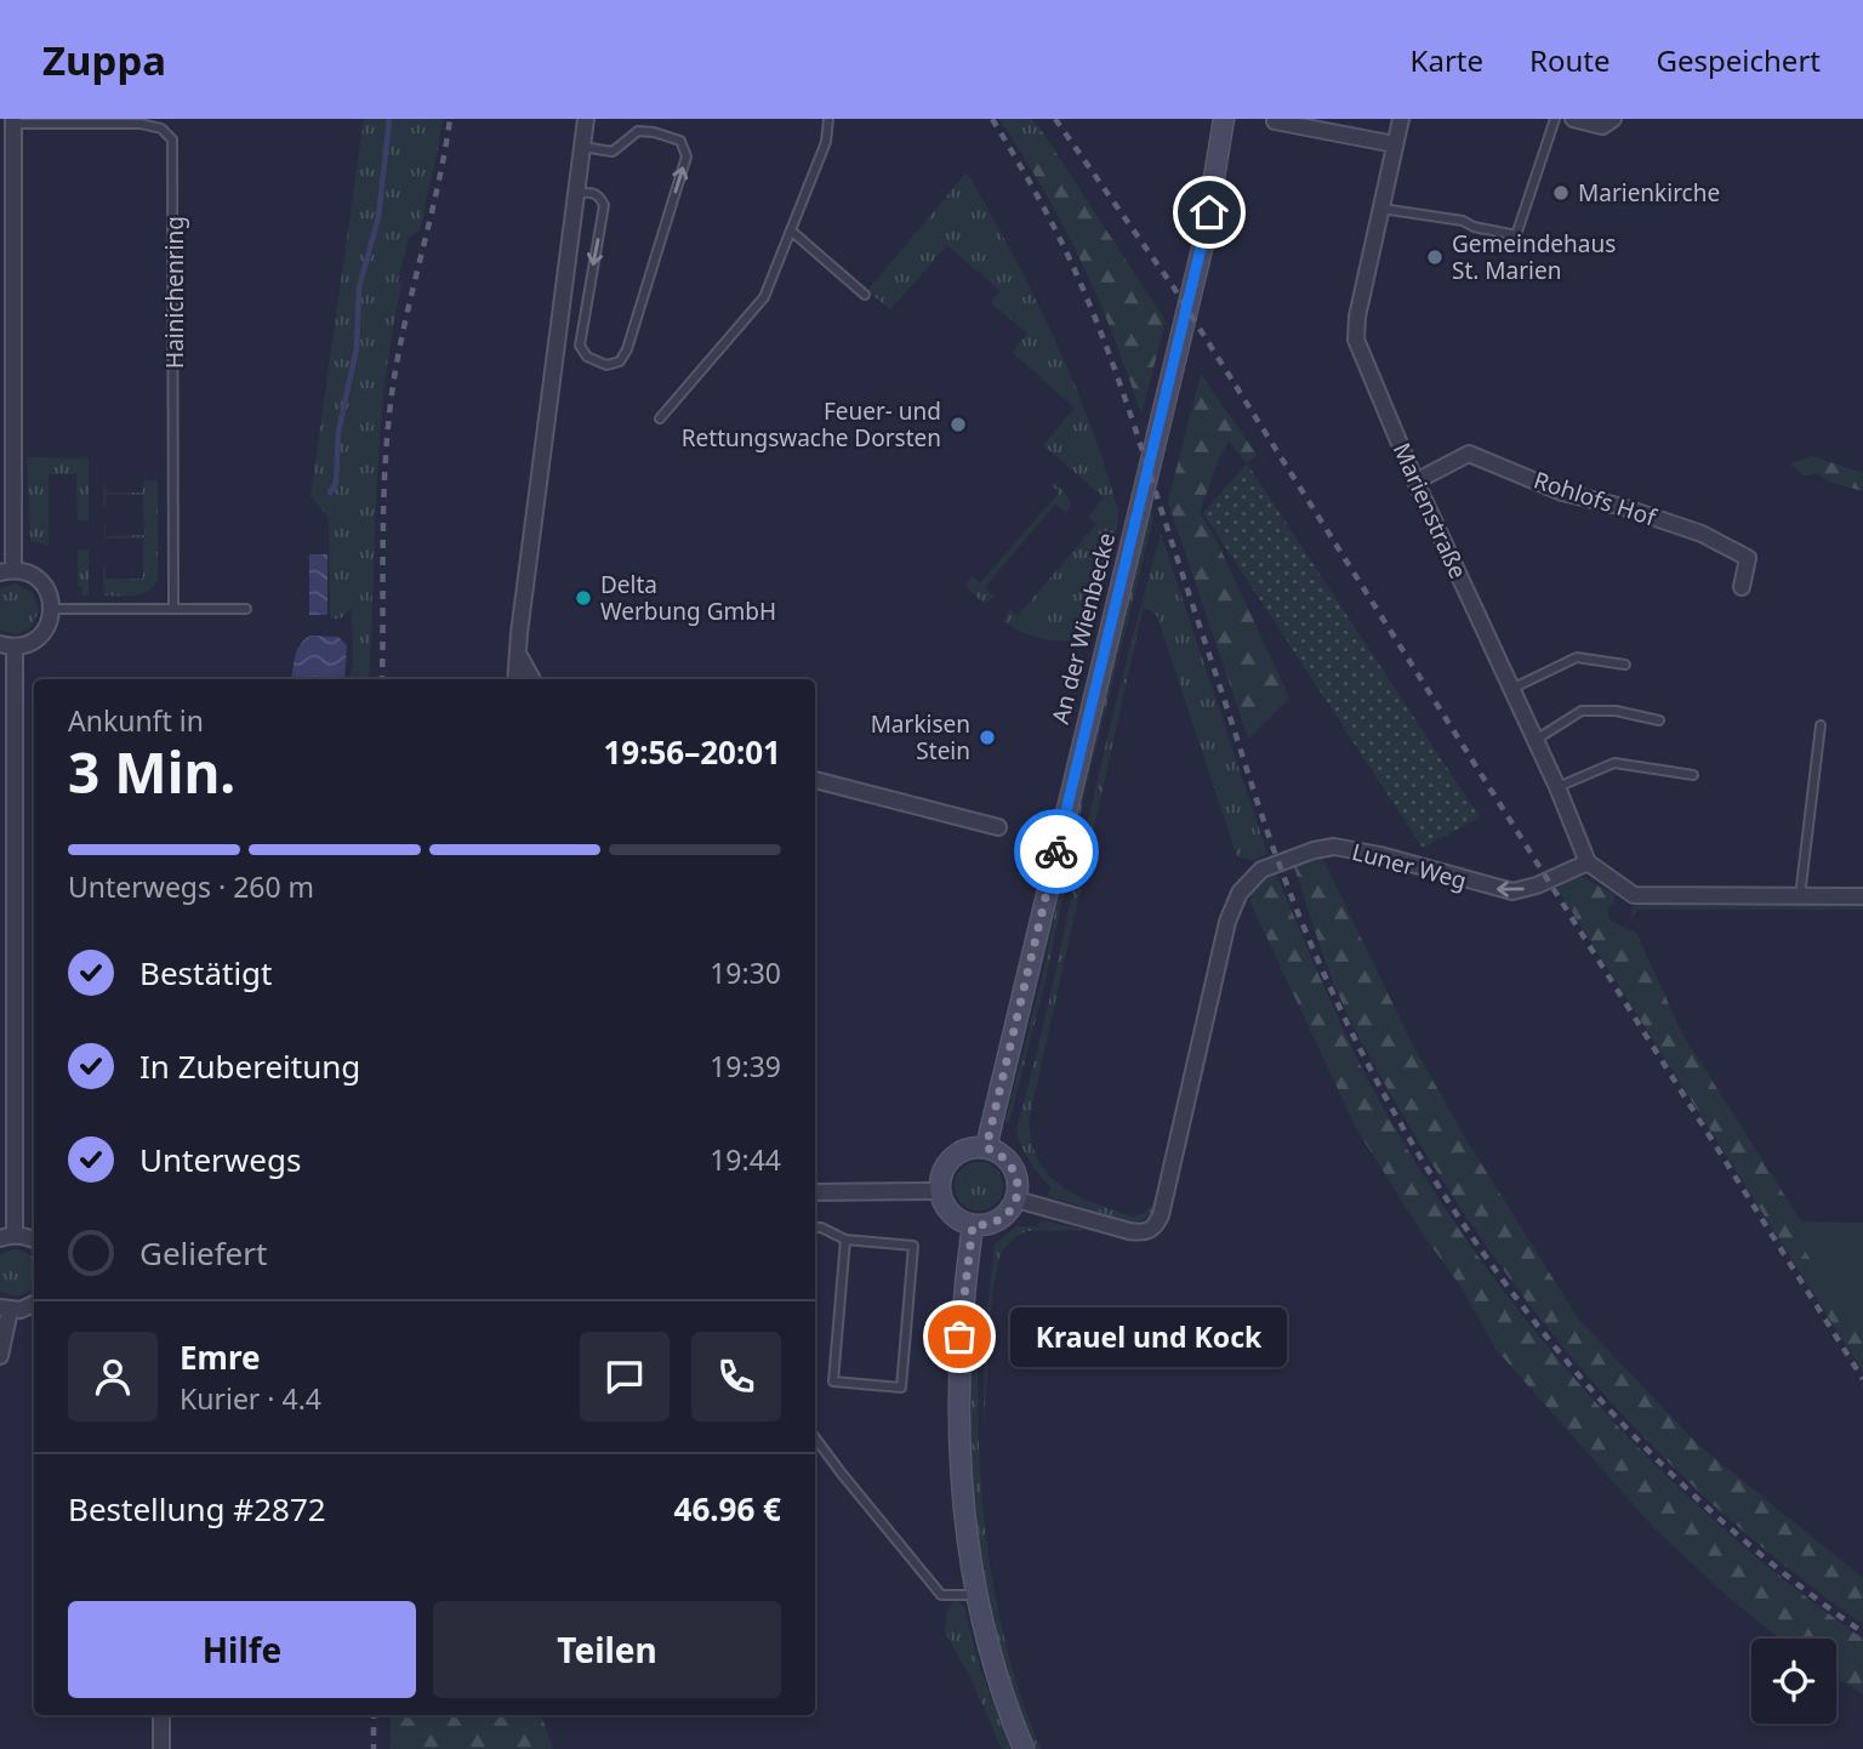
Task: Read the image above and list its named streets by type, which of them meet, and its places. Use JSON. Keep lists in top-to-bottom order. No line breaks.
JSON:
{"streets":{"street":["Rohlofs Hof","Marienstraße","An der Wienbecke","Luner Weg"],"lane":["Hainichenring"]},"crossings":[["Rohlofs Hof","Marienstraße"],["Marienstraße","Luner Weg"],["An der Wienbecke","Luner Weg"]],"places":["Marienkirche","Gemeindehaus St. Marien","Feuer- und Rettungswache Dorsten","Delta Werbung GmbH","Markisen Stein","Krauel und Kock"],"page":{"header":"Zuppa","nav":["Karte","Route","Gespeichert"],"heading":["3 Min.","Ankunft in","19:56–20:01"],"panel":["Emre","Kurier · 4.4","Bestellung #2872","46.96 €"],"bar":"Unterwegs · 260 m","list":[["Bestätigt","19:30"],["In Zubereitung","19:39"],["Unterwegs","19:44"],"Geliefert"],"bubble":"Krauel und Kock","buttons":["Hilfe","Teilen"]}}
